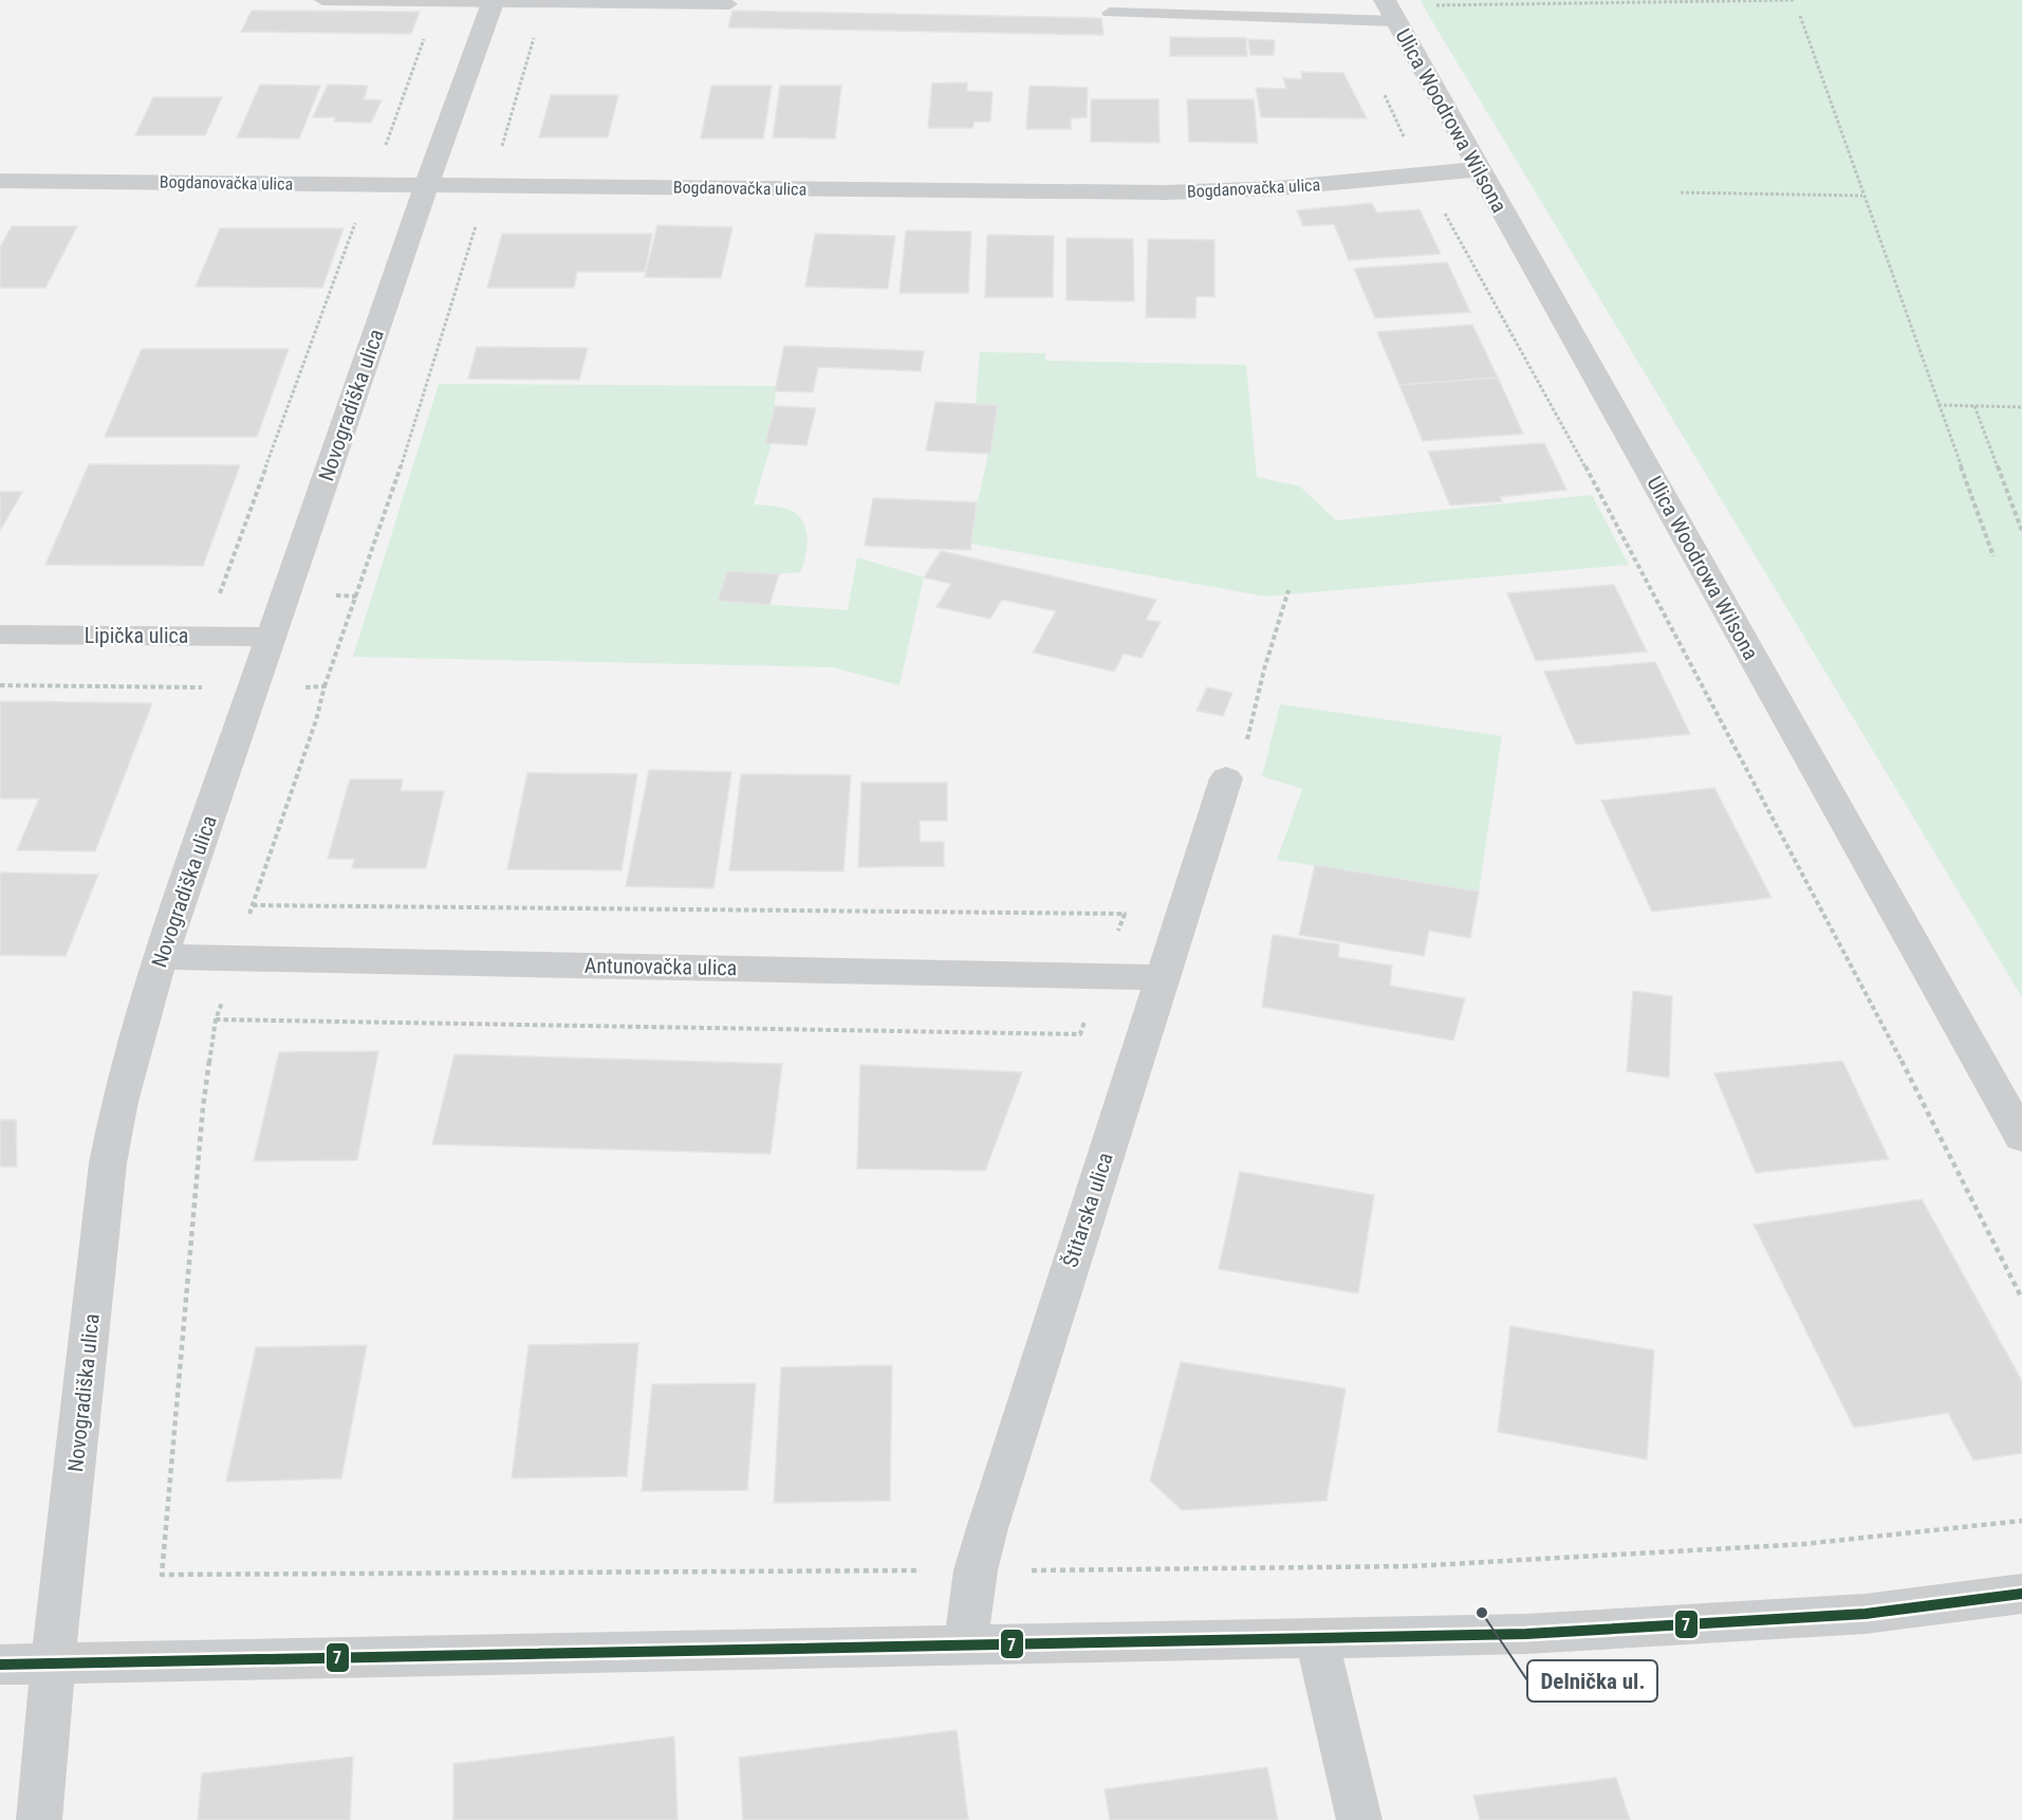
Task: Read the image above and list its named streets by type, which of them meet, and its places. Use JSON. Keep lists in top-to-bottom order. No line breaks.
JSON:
{"streets":{"street":["Ulica Woodrowa Wilsona","Bogdanovačka ulica","Novogradiška ulica","Lipička ulica","Antunovačka ulica","Štitarska ulica"]},"crossings":[["Ulica Woodrowa Wilsona","Bogdanovačka ulica"],["Bogdanovačka ulica","Novogradiška ulica"],["Novogradiška ulica","Lipička ulica"],["Novogradiška ulica","Antunovačka ulica"],["Antunovačka ulica","Štitarska ulica"]],"places":["Delnička ul."],"lines":["transit line 7"]}
